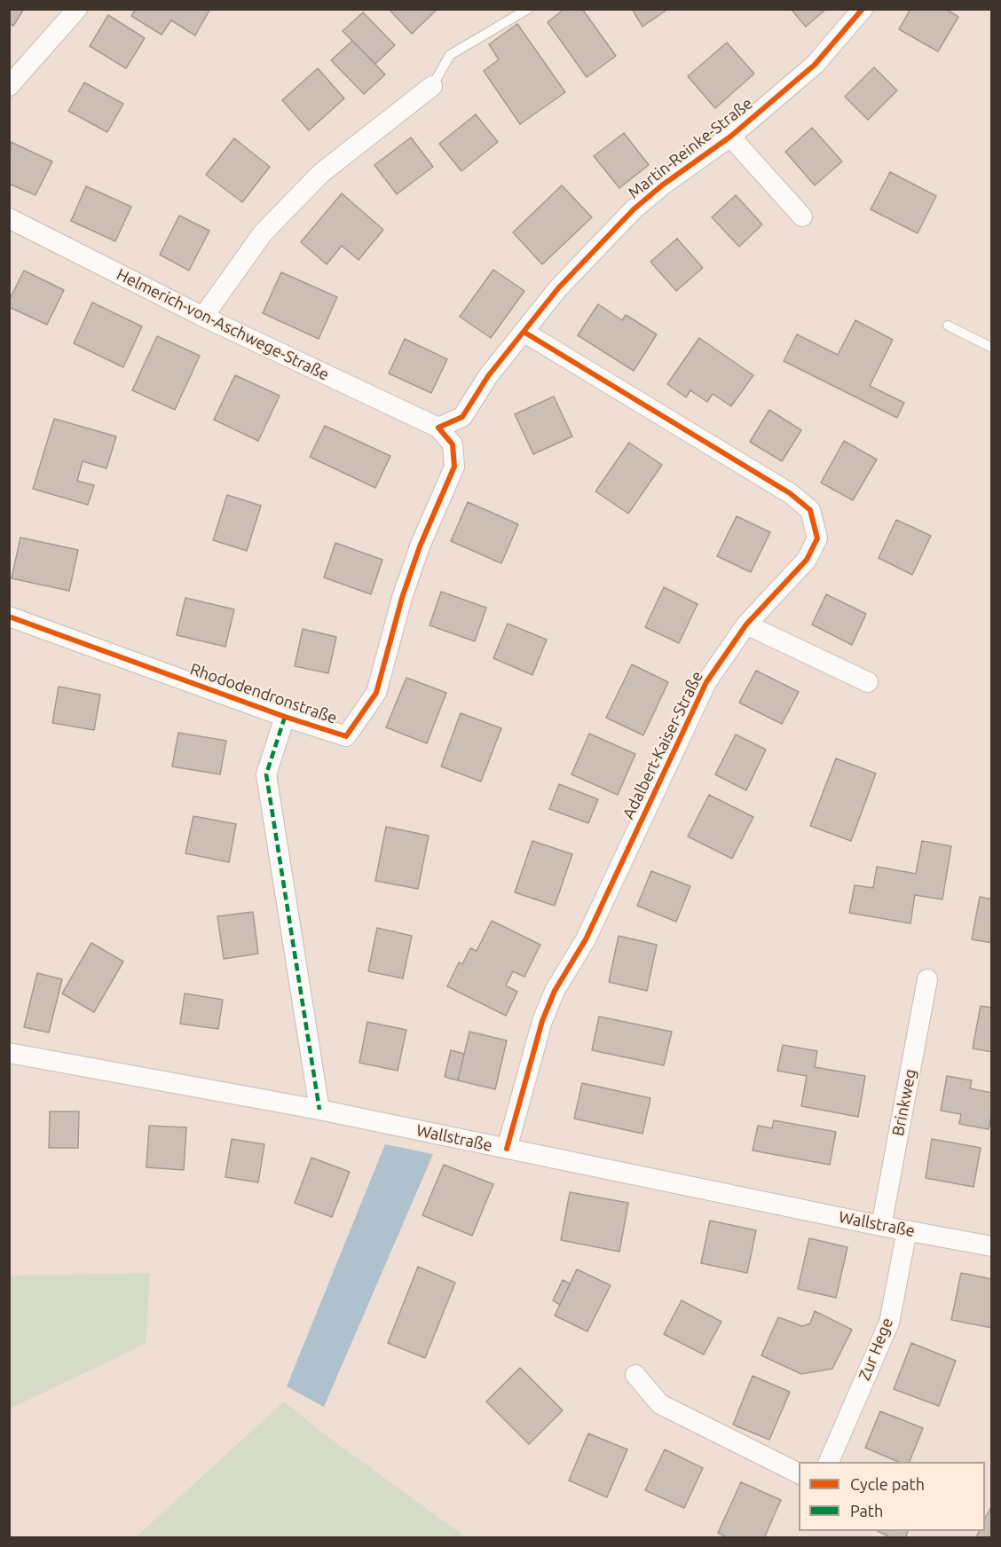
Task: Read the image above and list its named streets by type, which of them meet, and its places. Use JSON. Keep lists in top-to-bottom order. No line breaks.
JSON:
{"streets":{"street":["Martin-Reinke-Straße","Helmerich-von-Aschwege-Straße","Rhododendronstraße","Adalbert-Kaiser-Straße","Brinkweg","Wallstraße","Zur Hege"]},"crossings":[["Martin-Reinke-Straße","Helmerich-von-Aschwege-Straße"],["Martin-Reinke-Straße","Rhododendronstraße"],["Martin-Reinke-Straße","Adalbert-Kaiser-Straße"],["Helmerich-von-Aschwege-Straße","Rhododendronstraße"],["Rhododendronstraße","Wallstraße"],["Adalbert-Kaiser-Straße","Wallstraße"],["Brinkweg","Wallstraße"],["Wallstraße","Zur Hege"]],"legend":["Cycle path","Path"]}
